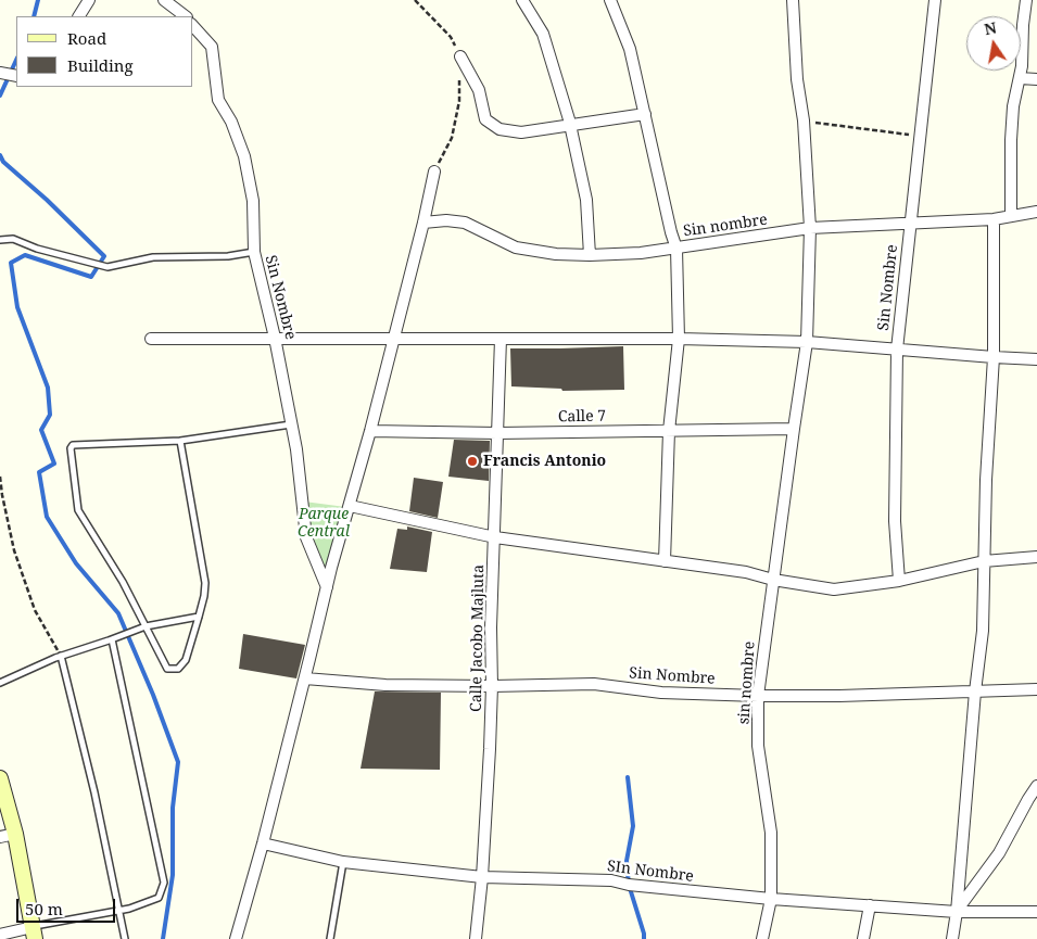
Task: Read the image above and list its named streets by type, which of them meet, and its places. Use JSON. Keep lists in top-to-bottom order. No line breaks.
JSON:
{"streets":{"street":["Sin nombre","Sin Nombre","Calle 7","Calle Jacobo Majluta","sin nombre","SIn Nombre"]},"crossings":[["Sin nombre","Sin Nombre"],["Sin nombre","sin nombre"],["Sin Nombre","Calle Jacobo Majluta"],["Sin Nombre","sin nombre"],["Calle 7","Calle Jacobo Majluta"],["Calle 7","sin nombre"],["Calle Jacobo Majluta","SIn Nombre"],["sin nombre","SIn Nombre"]],"parks":["Parque Central"],"places":["Francis Antonio"],"legend":["Road","Building"],"scale_bar":"50 m","north":"top"}
